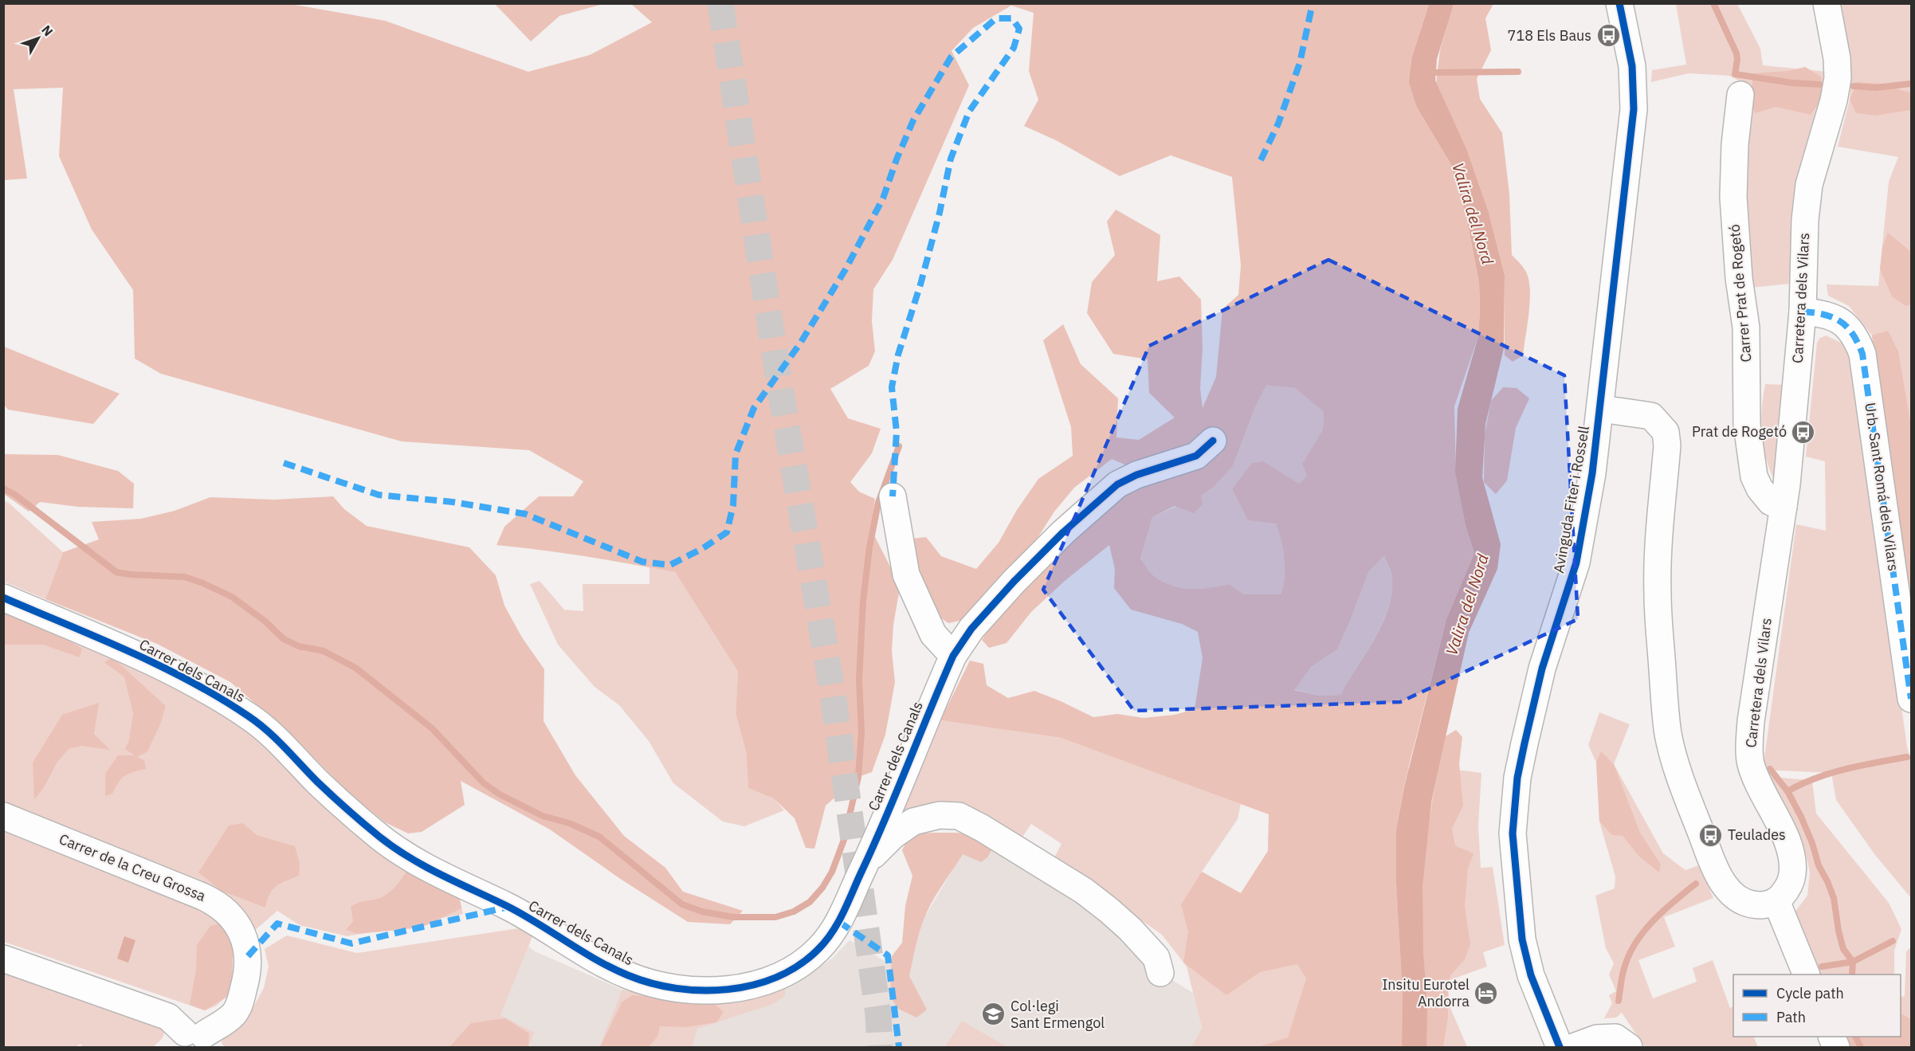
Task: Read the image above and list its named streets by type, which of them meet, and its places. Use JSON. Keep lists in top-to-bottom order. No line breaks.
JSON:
{"streets":{"street":["Carrer Prat de Rogetó","Carretera dels Vilars","Urb. Sant Romá dels Vilars","Avinguda Fiter i Rossell","Carrer dels Canals","Carrer de la Creu Grossa"]},"crossings":[["Carrer Prat de Rogetó","Carretera dels Vilars"],["Carretera dels Vilars","Urb. Sant Romá dels Vilars"]],"water":["Valira del Nord"],"places":{"bus stop":["718 Els Baus","Prat de Rogetó","Teulades"],"hotel":["Insitu Eurotel Andorra"],"school or university":["Col·legi Sant Ermengol"]},"legend":["Cycle path","Path"],"north":"top right"}
